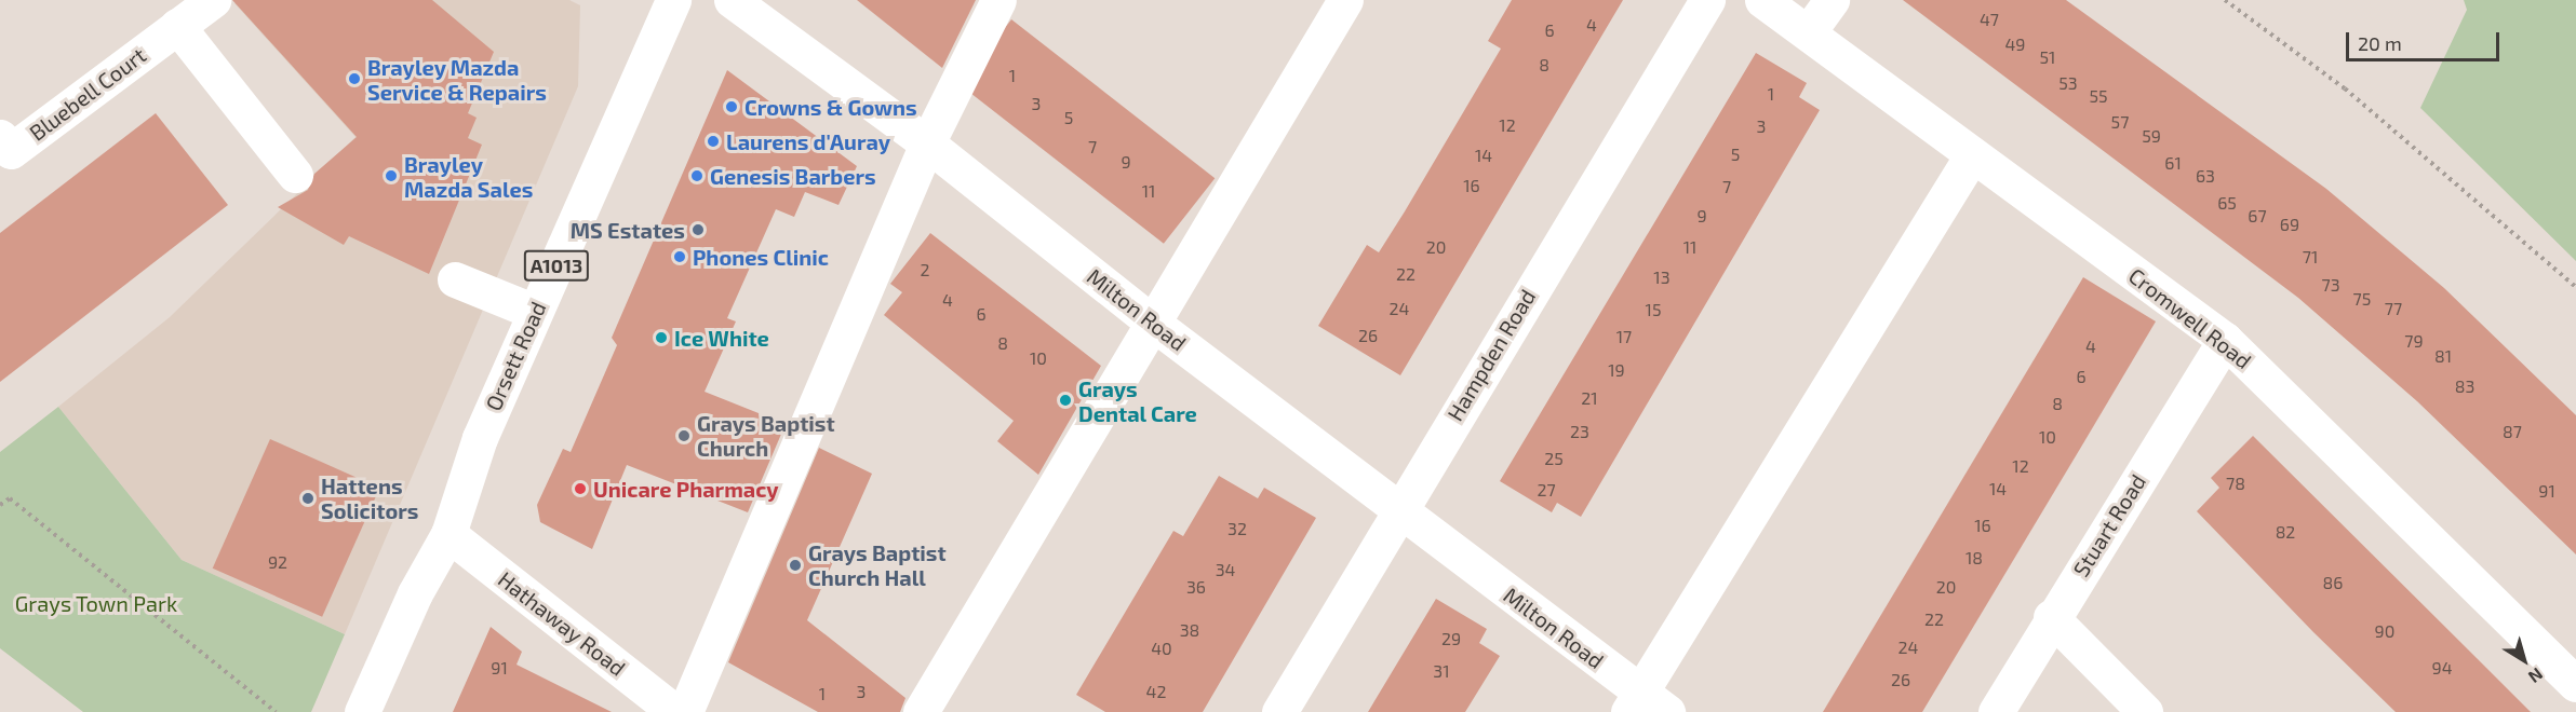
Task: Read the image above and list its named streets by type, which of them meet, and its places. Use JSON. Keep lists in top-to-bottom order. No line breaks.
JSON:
{"streets":{"street":["Bluebell Court","A1013","Milton Road","Cromwell Road","Hampden Road","Orsett Road","Stuart Road","Hathaway Road"]},"crossings":[["Milton Road","Hampden Road"],["Cromwell Road","Stuart Road"],["Orsett Road","Hathaway Road"]],"parks":["Grays Town Park"],"places":["Brayley Mazda Service & Repairs","Crowns & Gowns","Laurens d'Auray","Brayley Mazda Sales","Genesis Barbers","MS Estates","Phones Clinic","Ice White","Grays Dental Care","Grays Baptist Church","Unicare Pharmacy","Hattens Solicitors","Grays Baptist Church Hall"],"house_numbers":["47","4","6","49","51","8","1","53","1","55","3","5","57","12","3","59","7","5","14","9","61","63","16","7","11","65","9","67","69","20","11","71","2","22","13","73","75","4","24","77","15","6","26","17","79","8","4","81","10","19","6","83","21","8","23","87","10","25","12","78","14","27","91","16","32","82","18","92","34","86","36","20","22","38","90","29","24","40","91","94","31","26","3","42","1"],"scale_bar":"20 m","north":"bottom right"}
